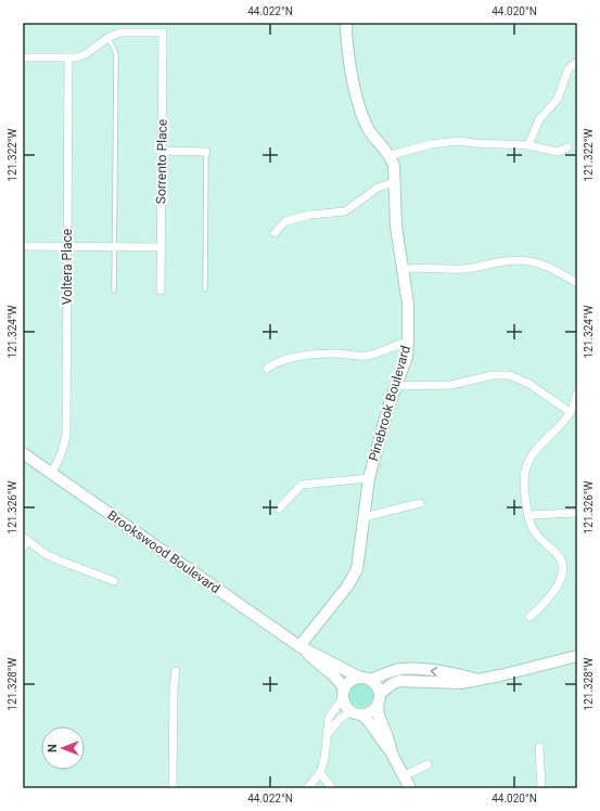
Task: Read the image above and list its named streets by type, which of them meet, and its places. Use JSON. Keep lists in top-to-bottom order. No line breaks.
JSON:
{"streets":{"main road":["Pinebrook Boulevard","Brookswood Boulevard"],"street":["Sorrento Place","Voltera Place"]},"crossings":[["Voltera Place","Brookswood Boulevard"],["Pinebrook Boulevard","Brookswood Boulevard"]],"north":"left","coordinates":["44.022°N","44.020°N","121.322°W","121.324°W","121.326°W","121.328°W"]}
